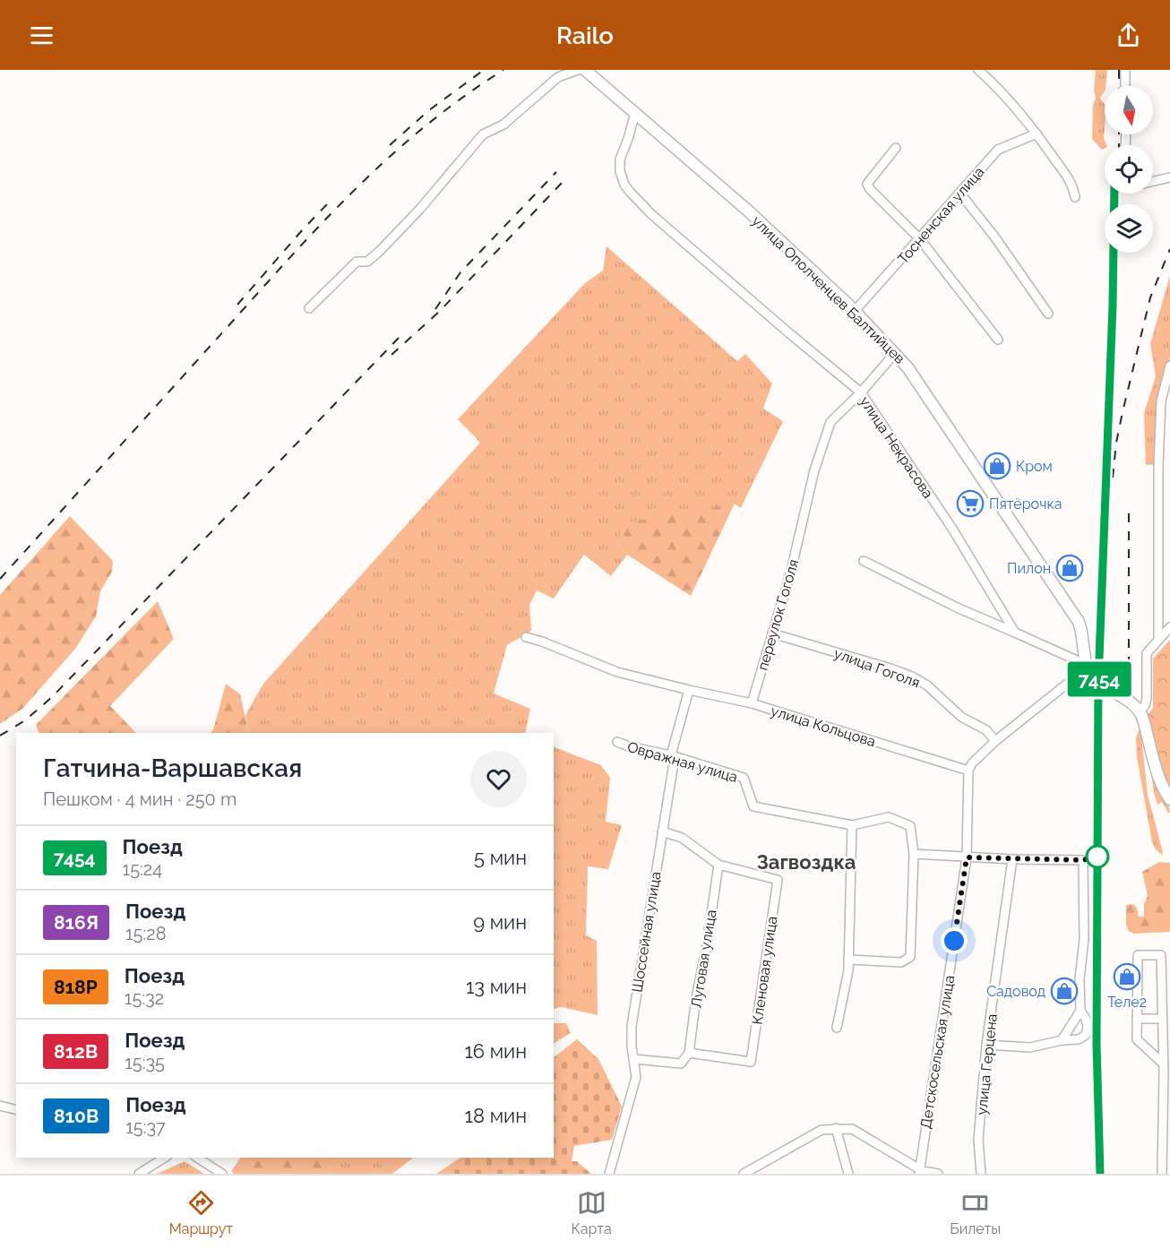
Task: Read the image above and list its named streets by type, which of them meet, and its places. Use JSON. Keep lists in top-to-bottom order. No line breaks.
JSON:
{"streets":{"main road":["улица Ополченцев Балтийцев"],"street":["Тосненская улица","улица Некрасова","переулок Гоголя","улица Гоголя","улица Кольцова","Овражная улица","Шоссейная улица","Луговая улица","Кленовая улица","Детскосельская улица","улица Герцена"]},"crossings":[["Тосненская улица","улица Ополченцев Балтийцев"],["улица Ополченцев Балтийцев","улица Некрасова"],["улица Ополченцев Балтийцев","переулок Гоголя"],["улица Некрасова","переулок Гоголя"],["переулок Гоголя","улица Гоголя"],["переулок Гоголя","улица Кольцова"],["улица Кольцова","Шоссейная улица"],["улица Кольцова","Детскосельская улица"],["Овражная улица","Шоссейная улица"],["Луговая улица","Кленовая улица"]],"districts":["Загвоздка"],"places":{"shop":["Кром","Пилон","Теле2","Садовод"],"supermarket":["Пятёрочка"]},"north":"bottom","page":{"header":"Railo","on_map":"7454","heading":["Гатчина-Варшавская","Пешком · 4 мин · 250 m"],"list":[{"mark":"7454","name":"Поезд","note":"15:24","value":"5 мин"},{"mark":"816Я","name":"Поезд","note":"15:28","value":"9 мин"},{"mark":"818Р","name":"Поезд","note":"15:32","value":"13 мин"},{"mark":"812В","name":"Поезд","note":"15:35","value":"16 мин"},{"mark":"810В","name":"Поезд","note":"15:37","value":"18 мин"}],"tabs":["Маршрут","Карта","Билеты"]}}
